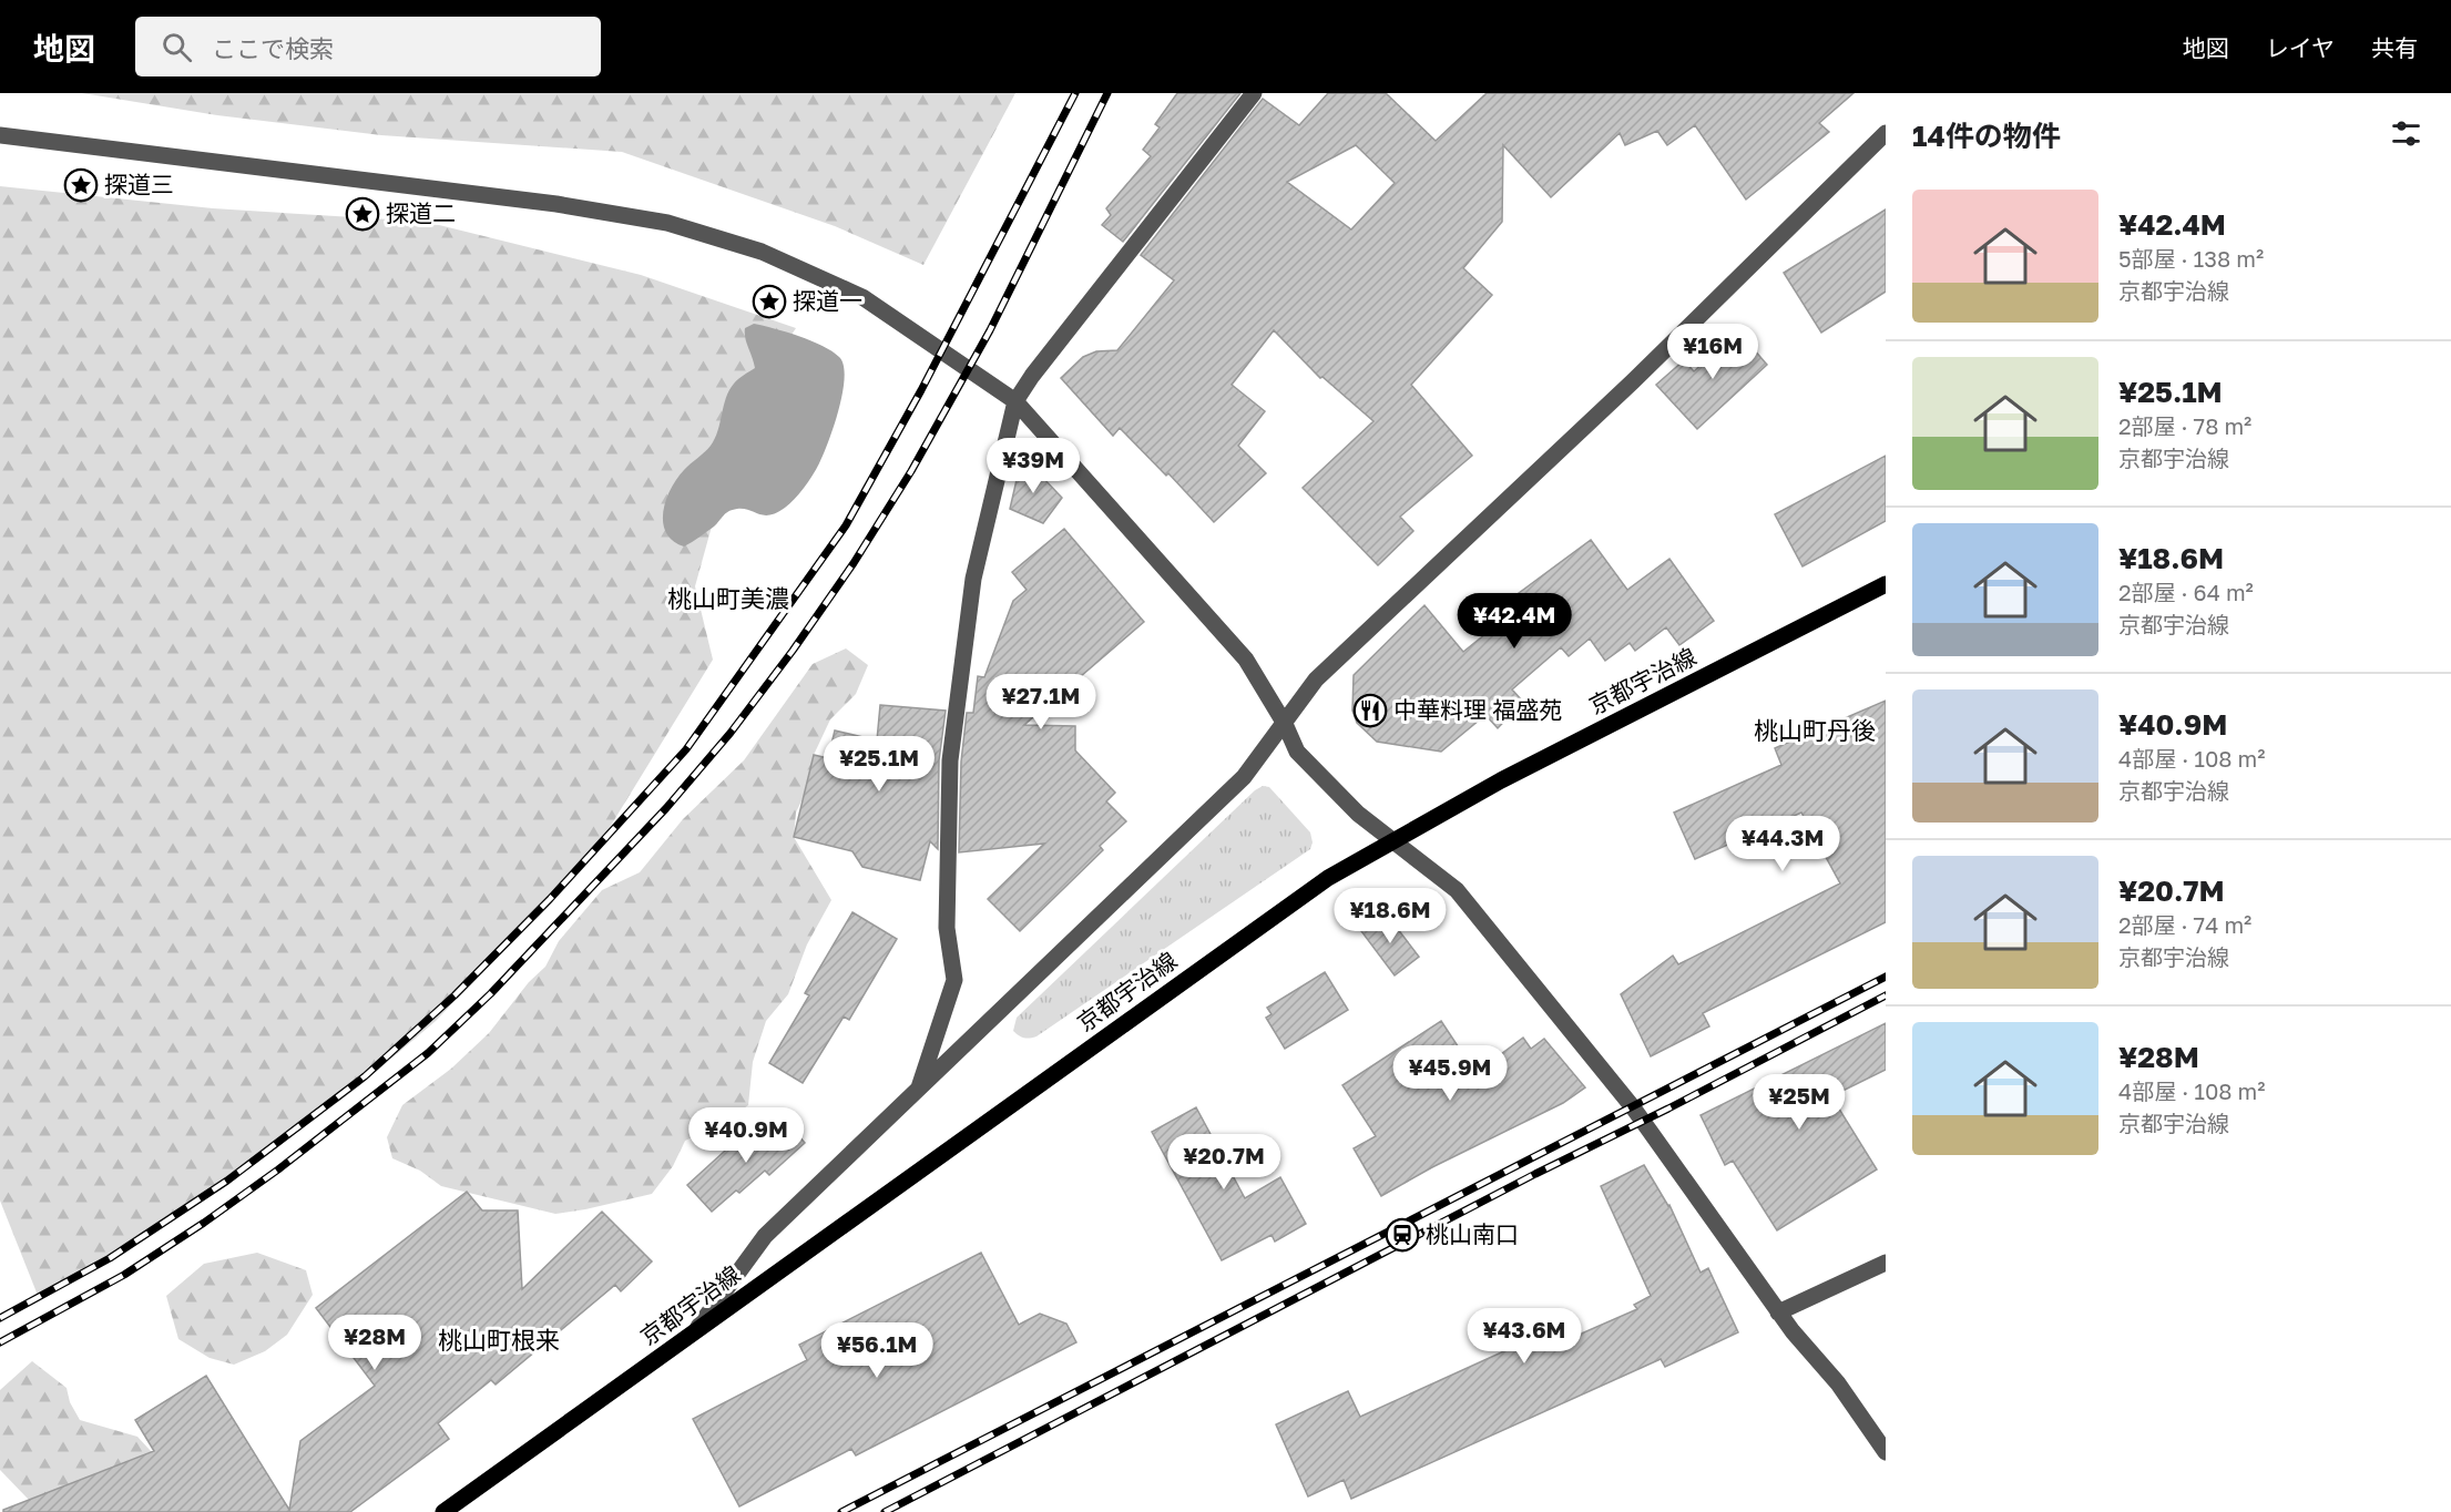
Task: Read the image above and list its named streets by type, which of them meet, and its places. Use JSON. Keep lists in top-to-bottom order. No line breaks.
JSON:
{"streets":{"main road":["京都宇治線"]},"districts":["桃山町美濃","桃山町丹後","桃山町根来"],"places":{"place":["探道三","探道二","探道一"],"restaurant":["中華料理 福盛苑"],"station":["桃山南口"]},"page":{"header":"地図","search":"ここで検索","nav":["地図","レイヤ","共有"],"heading":"14件の物件","list":[{"name":"¥42.4M","note":"5部屋 · 138 m² · 京都宇治線"},{"name":"¥25.1M","note":"2部屋 · 78 m² · 京都宇治線"},{"name":"¥18.6M","note":"2部屋 · 64 m² · 京都宇治線"},{"name":"¥40.9M","note":"4部屋 · 108 m² · 京都宇治線"},{"name":"¥20.7M","note":"2部屋 · 74 m² · 京都宇治線"},{"name":"¥28M","note":"4部屋 · 108 m² · 京都宇治線"}],"price":["¥16M","¥39M","¥42.4M","¥27.1M","¥25.1M","¥44.3M","¥18.6M","¥45.9M","¥25M","¥40.9M","¥20.7M","¥43.6M","¥28M","¥56.1M"]}}
